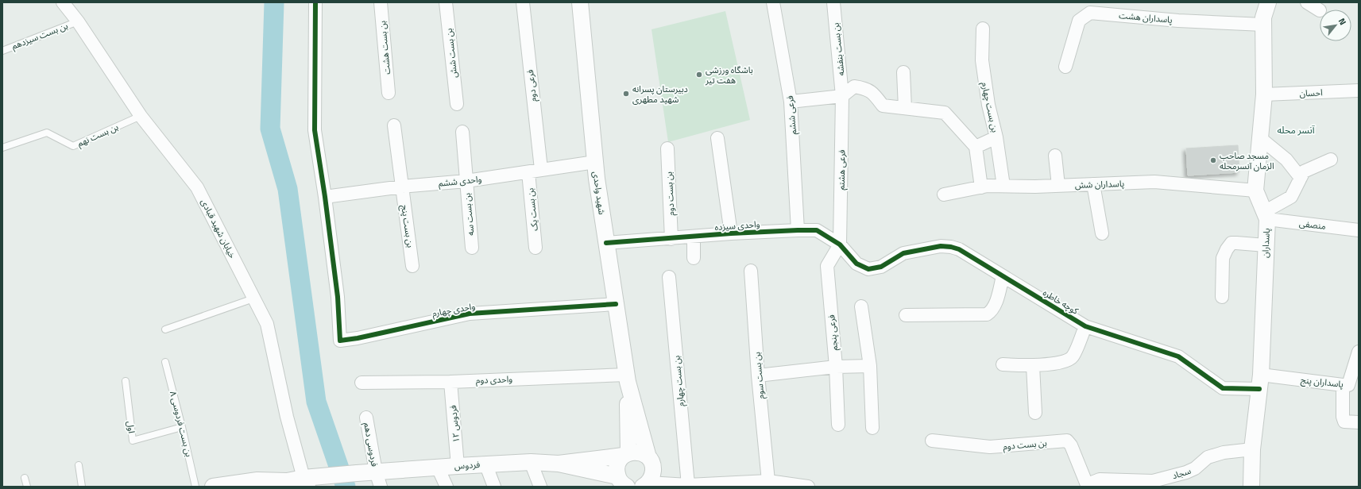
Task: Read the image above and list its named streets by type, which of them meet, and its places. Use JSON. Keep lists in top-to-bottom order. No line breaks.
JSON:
{"streets":{"street":["پاسداران هشت","بن بست هشت","بن بست بنفشه","بن بست شش","فرعی دوم","احسان","بن بست چهارم","فرعی ششم","فرعی هشتم","واحدی ششم","پاسداران شش","شهید واحدی","بن بست دوم","بن بست یک","بن بست سه","منصفی","واحدی سیزده","بن بست پنج","خیابان شهید قبادی","پاسداران","كوچه خاطره","واحدی چهارم","فرعی پنجم","بن بست سوم","واحدی دوم","پاسداران پنج","فردوس ۱۲","فردوسی دهم","فردوس","سجاد"],"lane":["بن بست سیزدهم","بن بست نهم","بن بست فردوسی ۸","اول"]},"crossings":[["پاسداران هشت","پاسداران"],["بن بست سیزدهم","خیابان شهید قبادی"],["بن بست بنفشه","فرعی هشتم"],["فرعی دوم","واحدی ششم"],["فرعی دوم","بن بست یک"],["احسان","پاسداران"],["بن بست چهارم","پاسداران شش"],["فرعی ششم","واحدی سیزده"],["بن بست نهم","خیابان شهید قبادی"],["فرعی هشتم","واحدی سیزده"],["فرعی هشتم","فرعی پنجم"],["واحدی ششم","شهید واحدی"],["واحدی ششم","بن بست یک"],["واحدی ششم","بن بست سه"],["واحدی ششم","بن بست پنج"],["واحدی ششم","واحدی چهارم"],["پاسداران شش","پاسداران"],["شهید واحدی","واحدی سیزده"],["شهید واحدی","واحدی چهارم"],["شهید واحدی","واحدی دوم"],["بن بست دوم","واحدی سیزده"],["بن بست دوم","سجاد"],["منصفی","پاسداران"],["واحدی سیزده","كوچه خاطره"],["واحدی سیزده","فرعی پنجم"],["خیابان شهید قبادی","فردوس"],["پاسداران","كوچه خاطره"],["پاسداران","پاسداران پنج"],["پاسداران","سجاد"],["كوچه خاطره","پاسداران پنج"],["واحدی دوم","فردوس ۱۲"],["بن بست فردوسی ۸","اول"],["فردوس ۱۲","فردوس"],["فردوسی دهم","فردوس"]],"districts":["آنسر محله"],"places":["باشگاه ورزشی هفت تیر","دبیرستان پسرانه شهید مطهری","مسجد صاحب الزمان آنسرمحله"],"north":"top right"}
